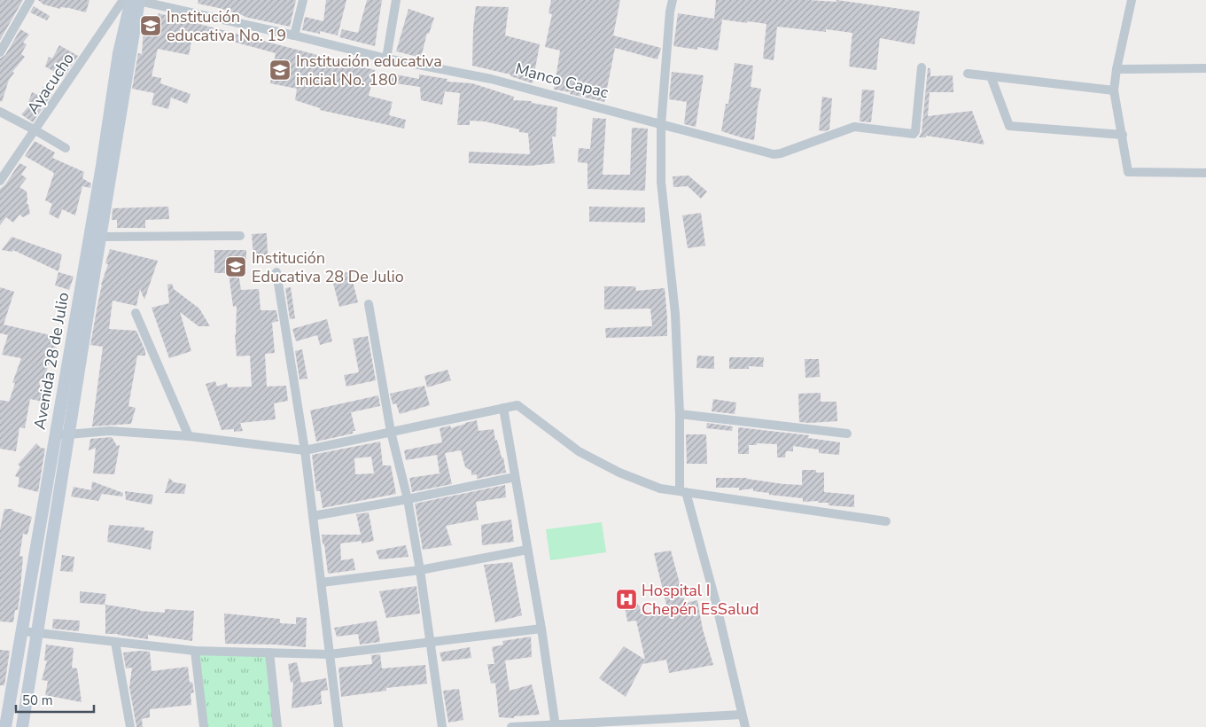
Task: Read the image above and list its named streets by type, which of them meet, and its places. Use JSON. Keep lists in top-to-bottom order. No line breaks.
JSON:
{"streets":{"street":["Manco Capac","Ayacucho","Avenida 28 de Julio"]},"crossings":[["Manco Capac","Avenida 28 de Julio"]],"places":{"school or university":["Institución educativa No. 19","Institución educativa inicial No. 180","Institución Educativa 28 De Julio"],"hospital":["Hospital I Chepén EsSalud"]},"scale_bar":"50 m"}
